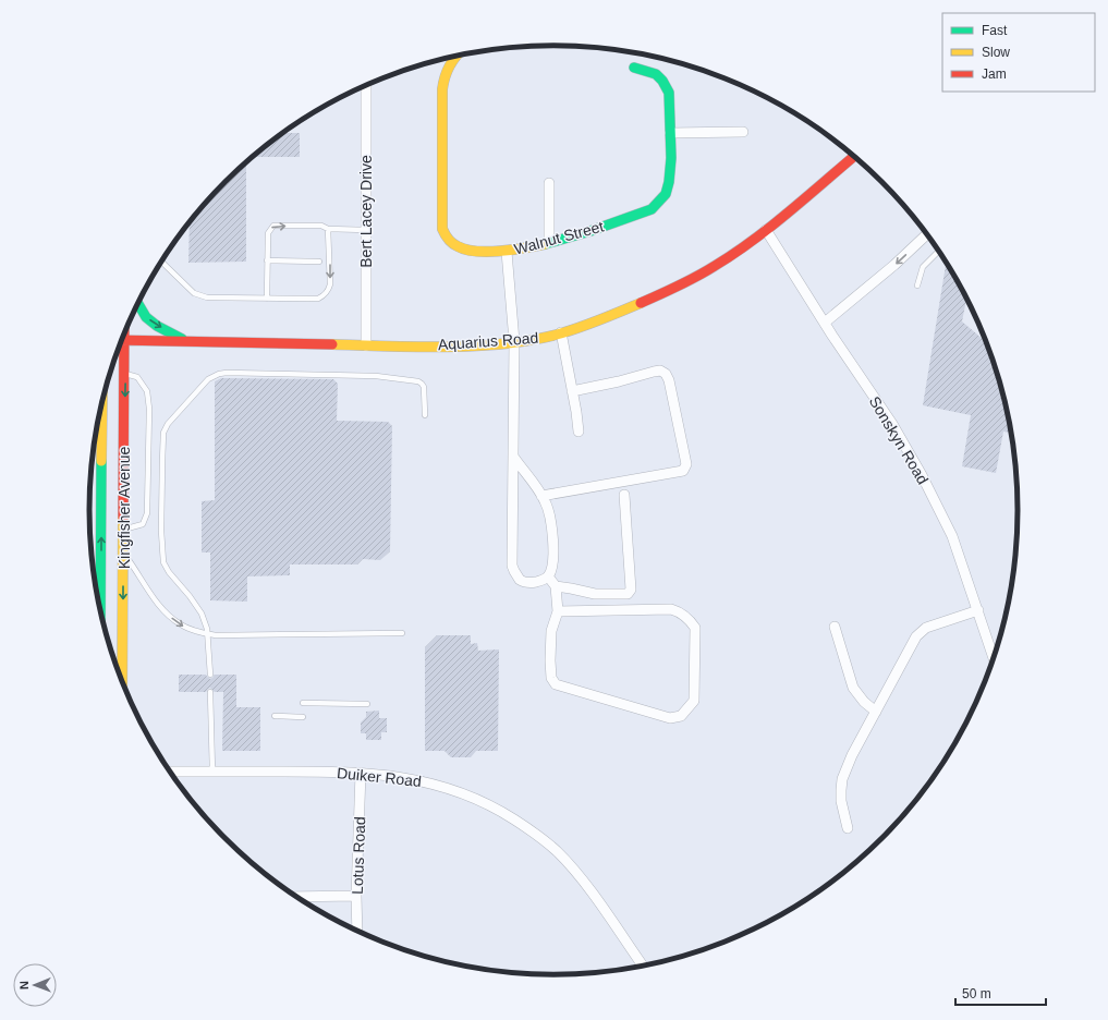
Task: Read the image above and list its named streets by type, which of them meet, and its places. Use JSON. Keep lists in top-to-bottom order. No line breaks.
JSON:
{"streets":{"street":["Bert Lacey Drive","Walnut Street","Aquarius Road","Sonskyn Road","Kingfisher Avenue","Duiker Road","Lotus Road"]},"crossings":[["Bert Lacey Drive","Aquarius Road"],["Aquarius Road","Sonskyn Road"],["Duiker Road","Lotus Road"]],"legend":["Fast","Slow","Jam"],"scale_bar":"50 m","north":"left"}
